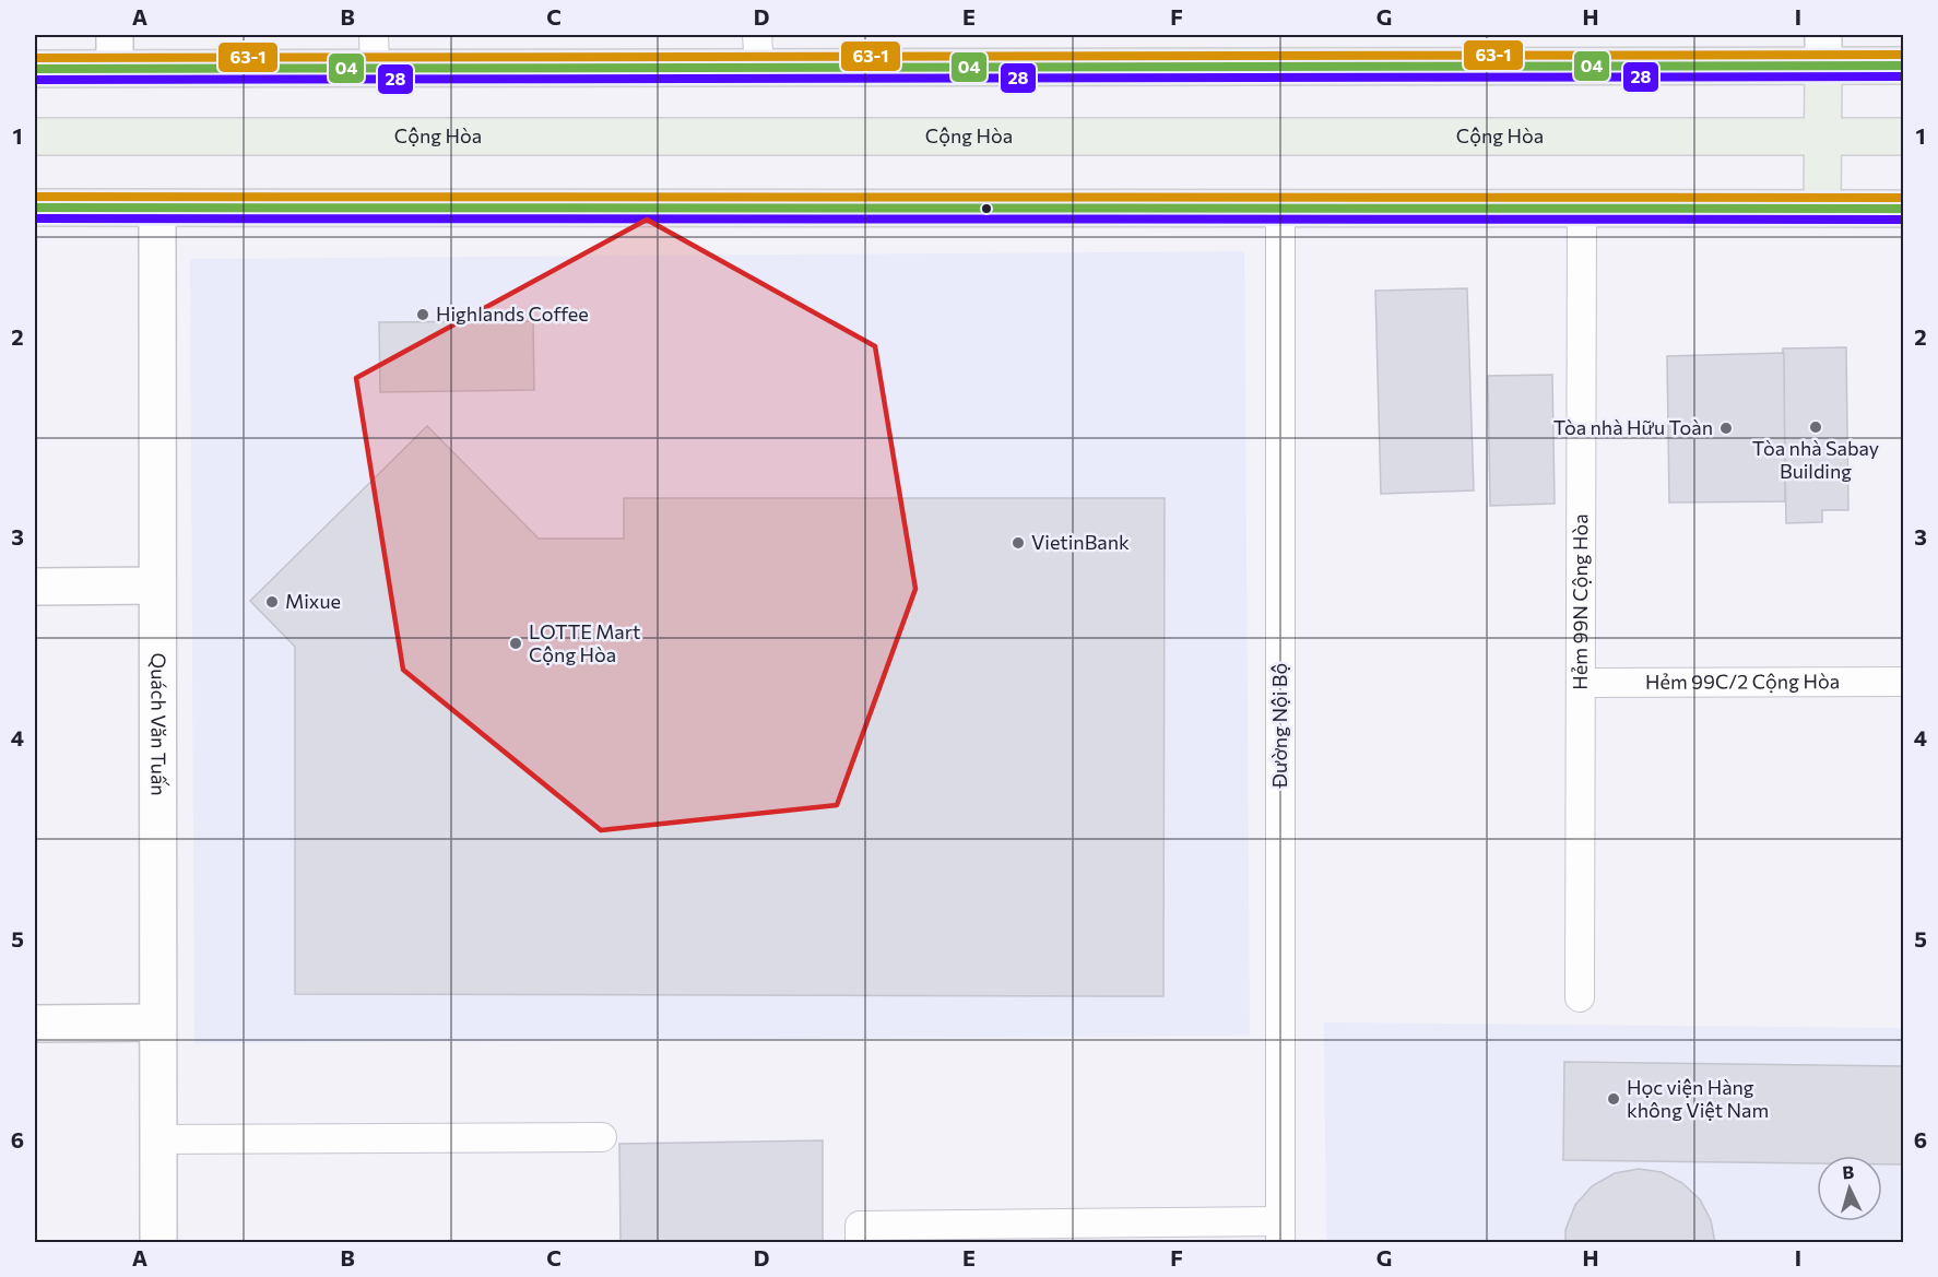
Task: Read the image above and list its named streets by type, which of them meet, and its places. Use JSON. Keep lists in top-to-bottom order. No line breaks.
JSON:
{"streets":{"main road":["Cộng Hòa"],"street":["Quách Văn Tuấn"],"lane":["Hẻm 99N Cộng Hòa","Hẻm 99C/2 Cộng Hòa","Đường Nội Bộ"]},"crossings":[["Hẻm 99N Cộng Hòa","Hẻm 99C/2 Cộng Hòa"]],"places":["Highlands Coffee","Tòa nhà Sabay Building","Tòa nhà Hữu Toàn","VietinBank","Mixue","LOTTE Mart Cộng Hòa","Học viện Hàng không Việt Nam"],"lines":["transit line 63-1","transit line 04","transit line 28"],"north":"top","grid":{"columns":["A","B","C","D","E","F","G","H","I"],"rows":["1","2","3","4","5","6"]}}
